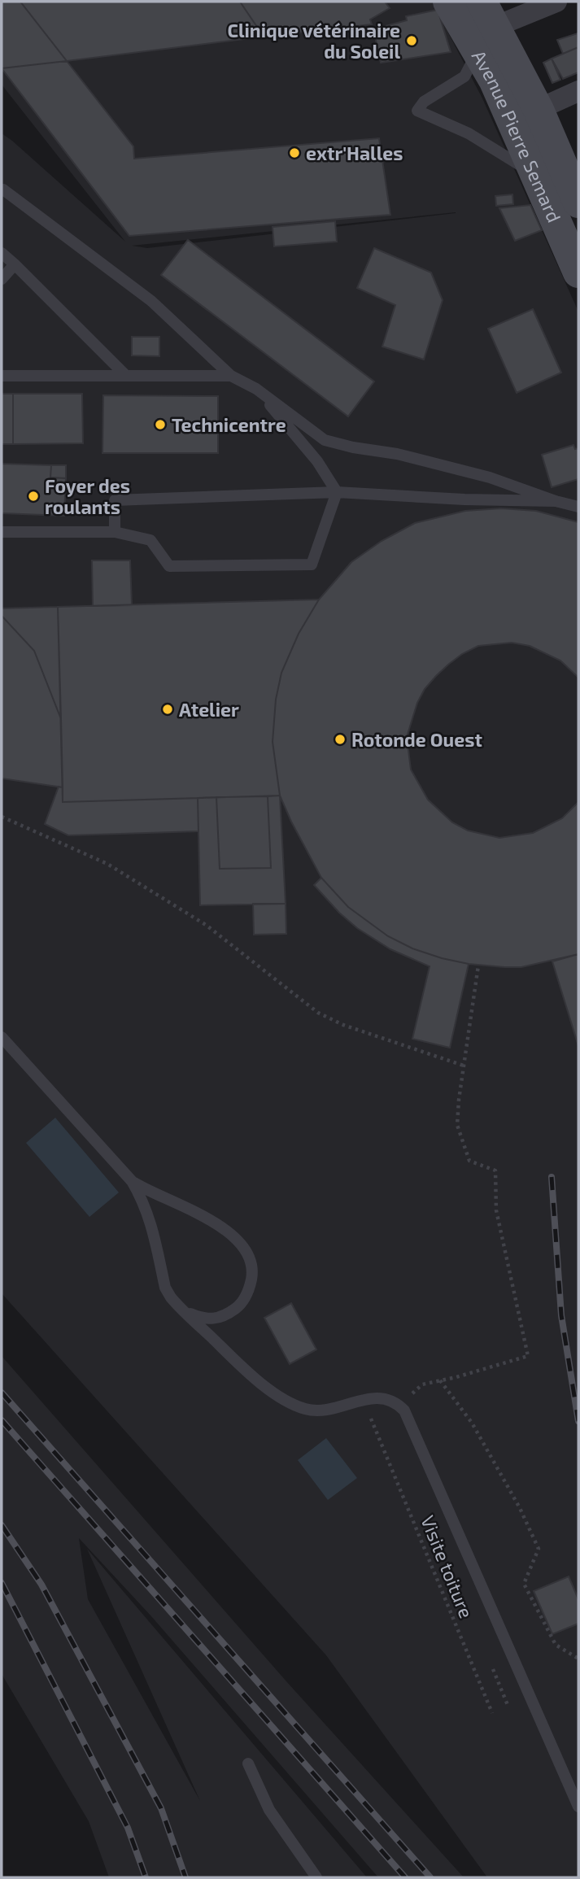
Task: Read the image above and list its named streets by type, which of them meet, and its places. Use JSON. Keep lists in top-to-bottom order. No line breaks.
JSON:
{"streets":{"main road":["Avenue Pierre Semard"],"path":["Visite toiture"]},"places":["Clinique vétérinaire du Soleil","extr'Halles","Technicentre","Foyer des roulants","Atelier","Rotonde Ouest"]}
